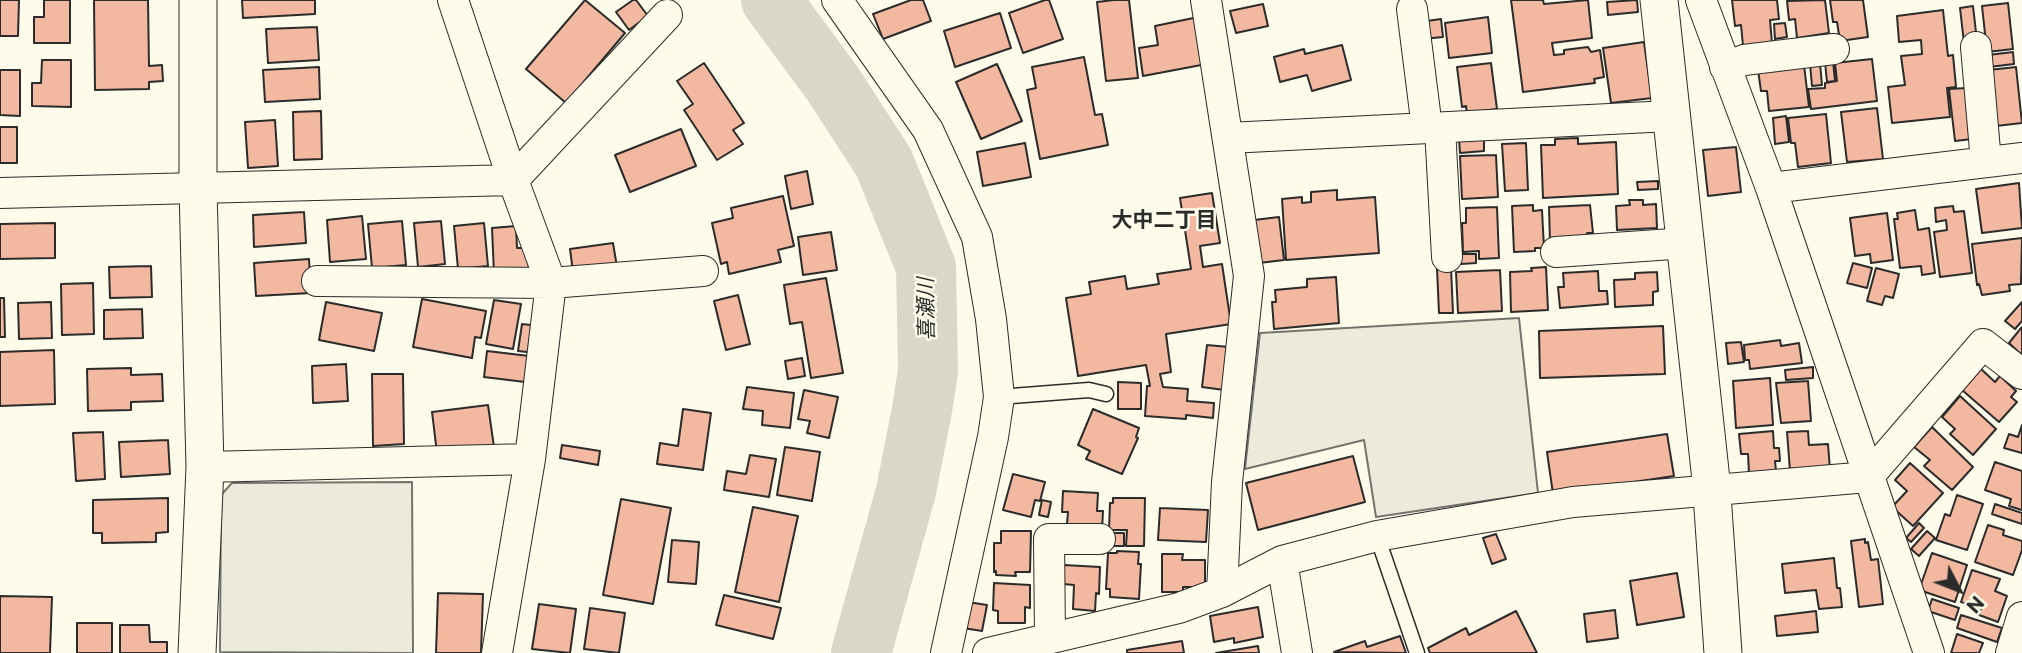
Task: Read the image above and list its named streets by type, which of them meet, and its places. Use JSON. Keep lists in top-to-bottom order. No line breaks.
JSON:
{"districts":["大中二丁目"],"water":["喜瀬川"],"north":"bottom right"}
